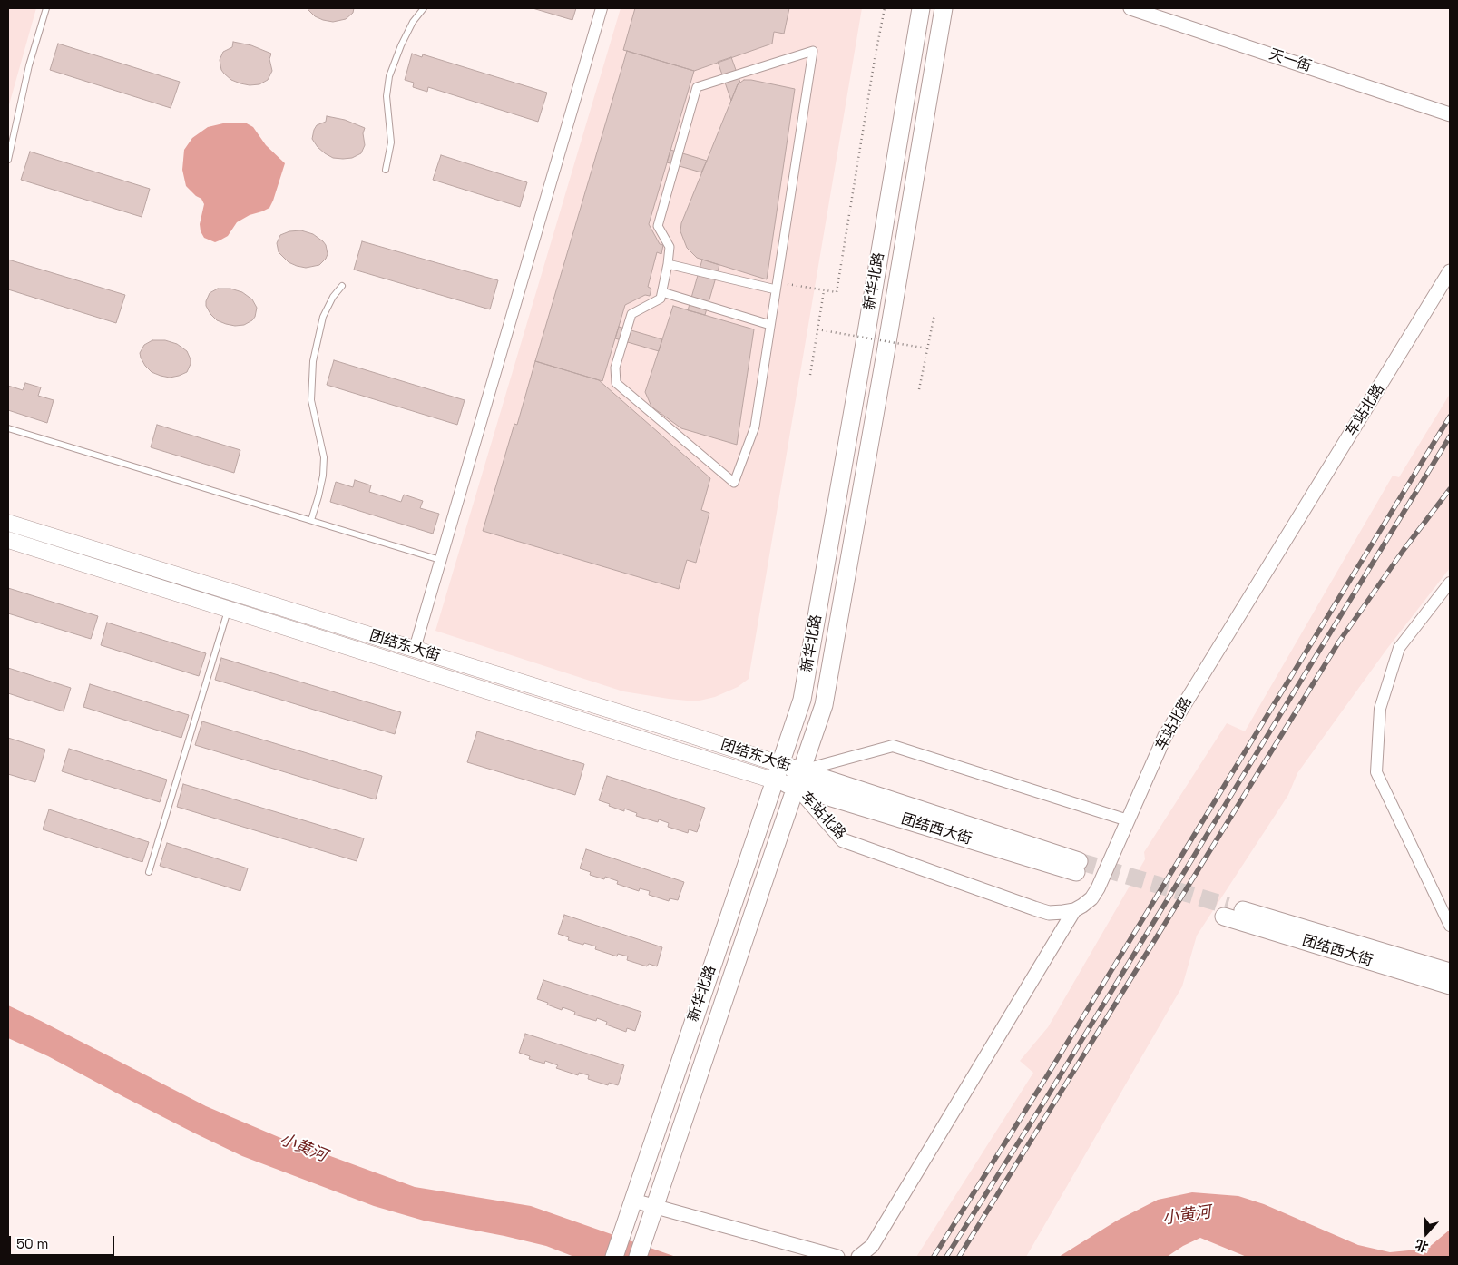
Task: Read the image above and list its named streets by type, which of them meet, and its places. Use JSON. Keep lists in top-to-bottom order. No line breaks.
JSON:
{"streets":{"main road":["新华北路","团结东大街","团结西大街"],"street":["天一街","车站北路"]},"crossings":[["新华北路","车站北路"],["新华北路","团结东大街"],["新华北路","团结西大街"],["车站北路","团结东大街"],["车站北路","团结西大街"],["团结东大街","团结西大街"]],"water":["小黄河"],"scale_bar":"50 m","north":"bottom"}
